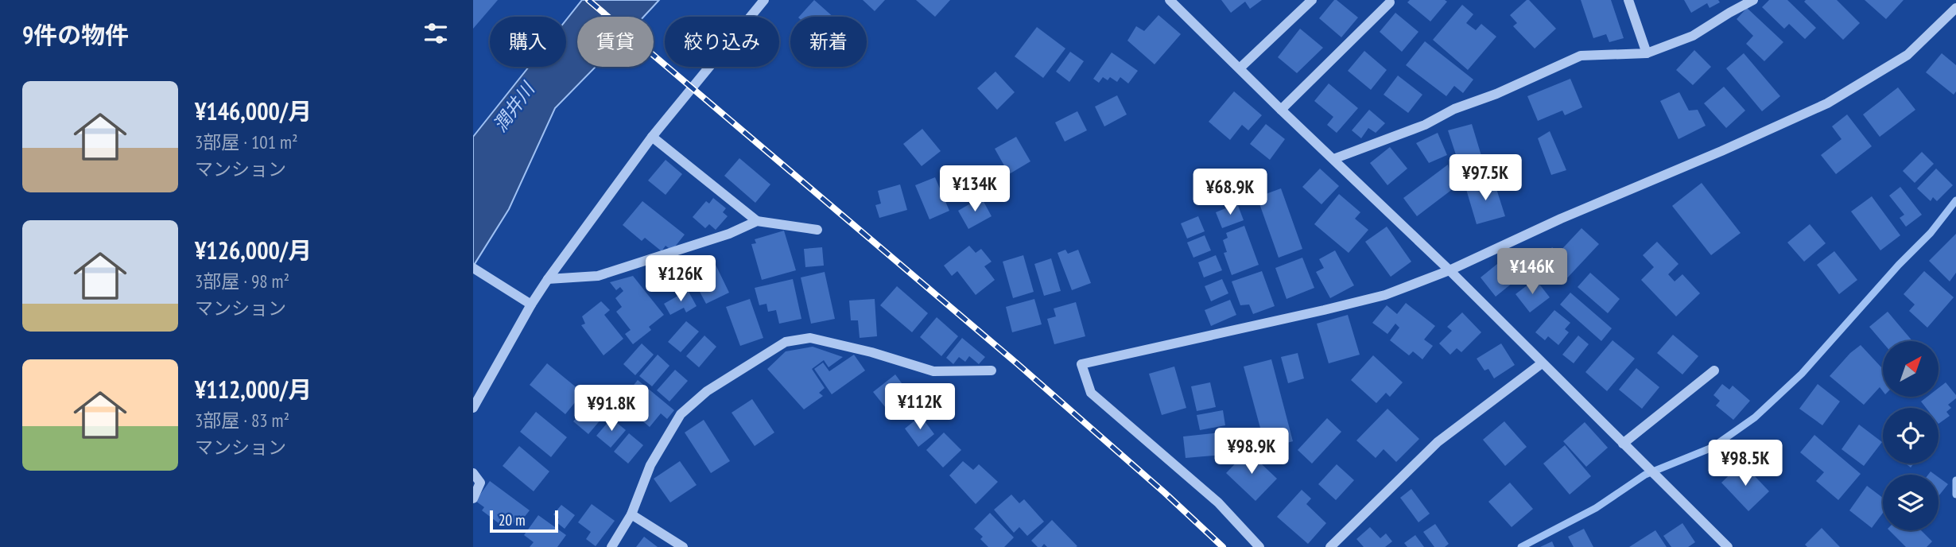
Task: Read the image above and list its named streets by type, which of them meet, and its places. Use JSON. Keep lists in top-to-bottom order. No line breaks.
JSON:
{"water":["潤井川"],"scale_bar":"20 m","north":"top right","page":{"heading":"9件の物件","chip":["購入","賃貸","絞り込み","新着"],"list":[{"name":"¥146,000/月","note":"3部屋 · 101 m² · マンション"},{"name":"¥126,000/月","note":"3部屋 · 98 m² · マンション"},{"name":"¥112,000/月","note":"3部屋 · 83 m² · マンション"}],"price":["¥97.5K","¥134K","¥68.9K","¥146K","¥126K","¥112K","¥91.8K","¥98.9K","¥98.5K"],"scale":"20 m"}}
